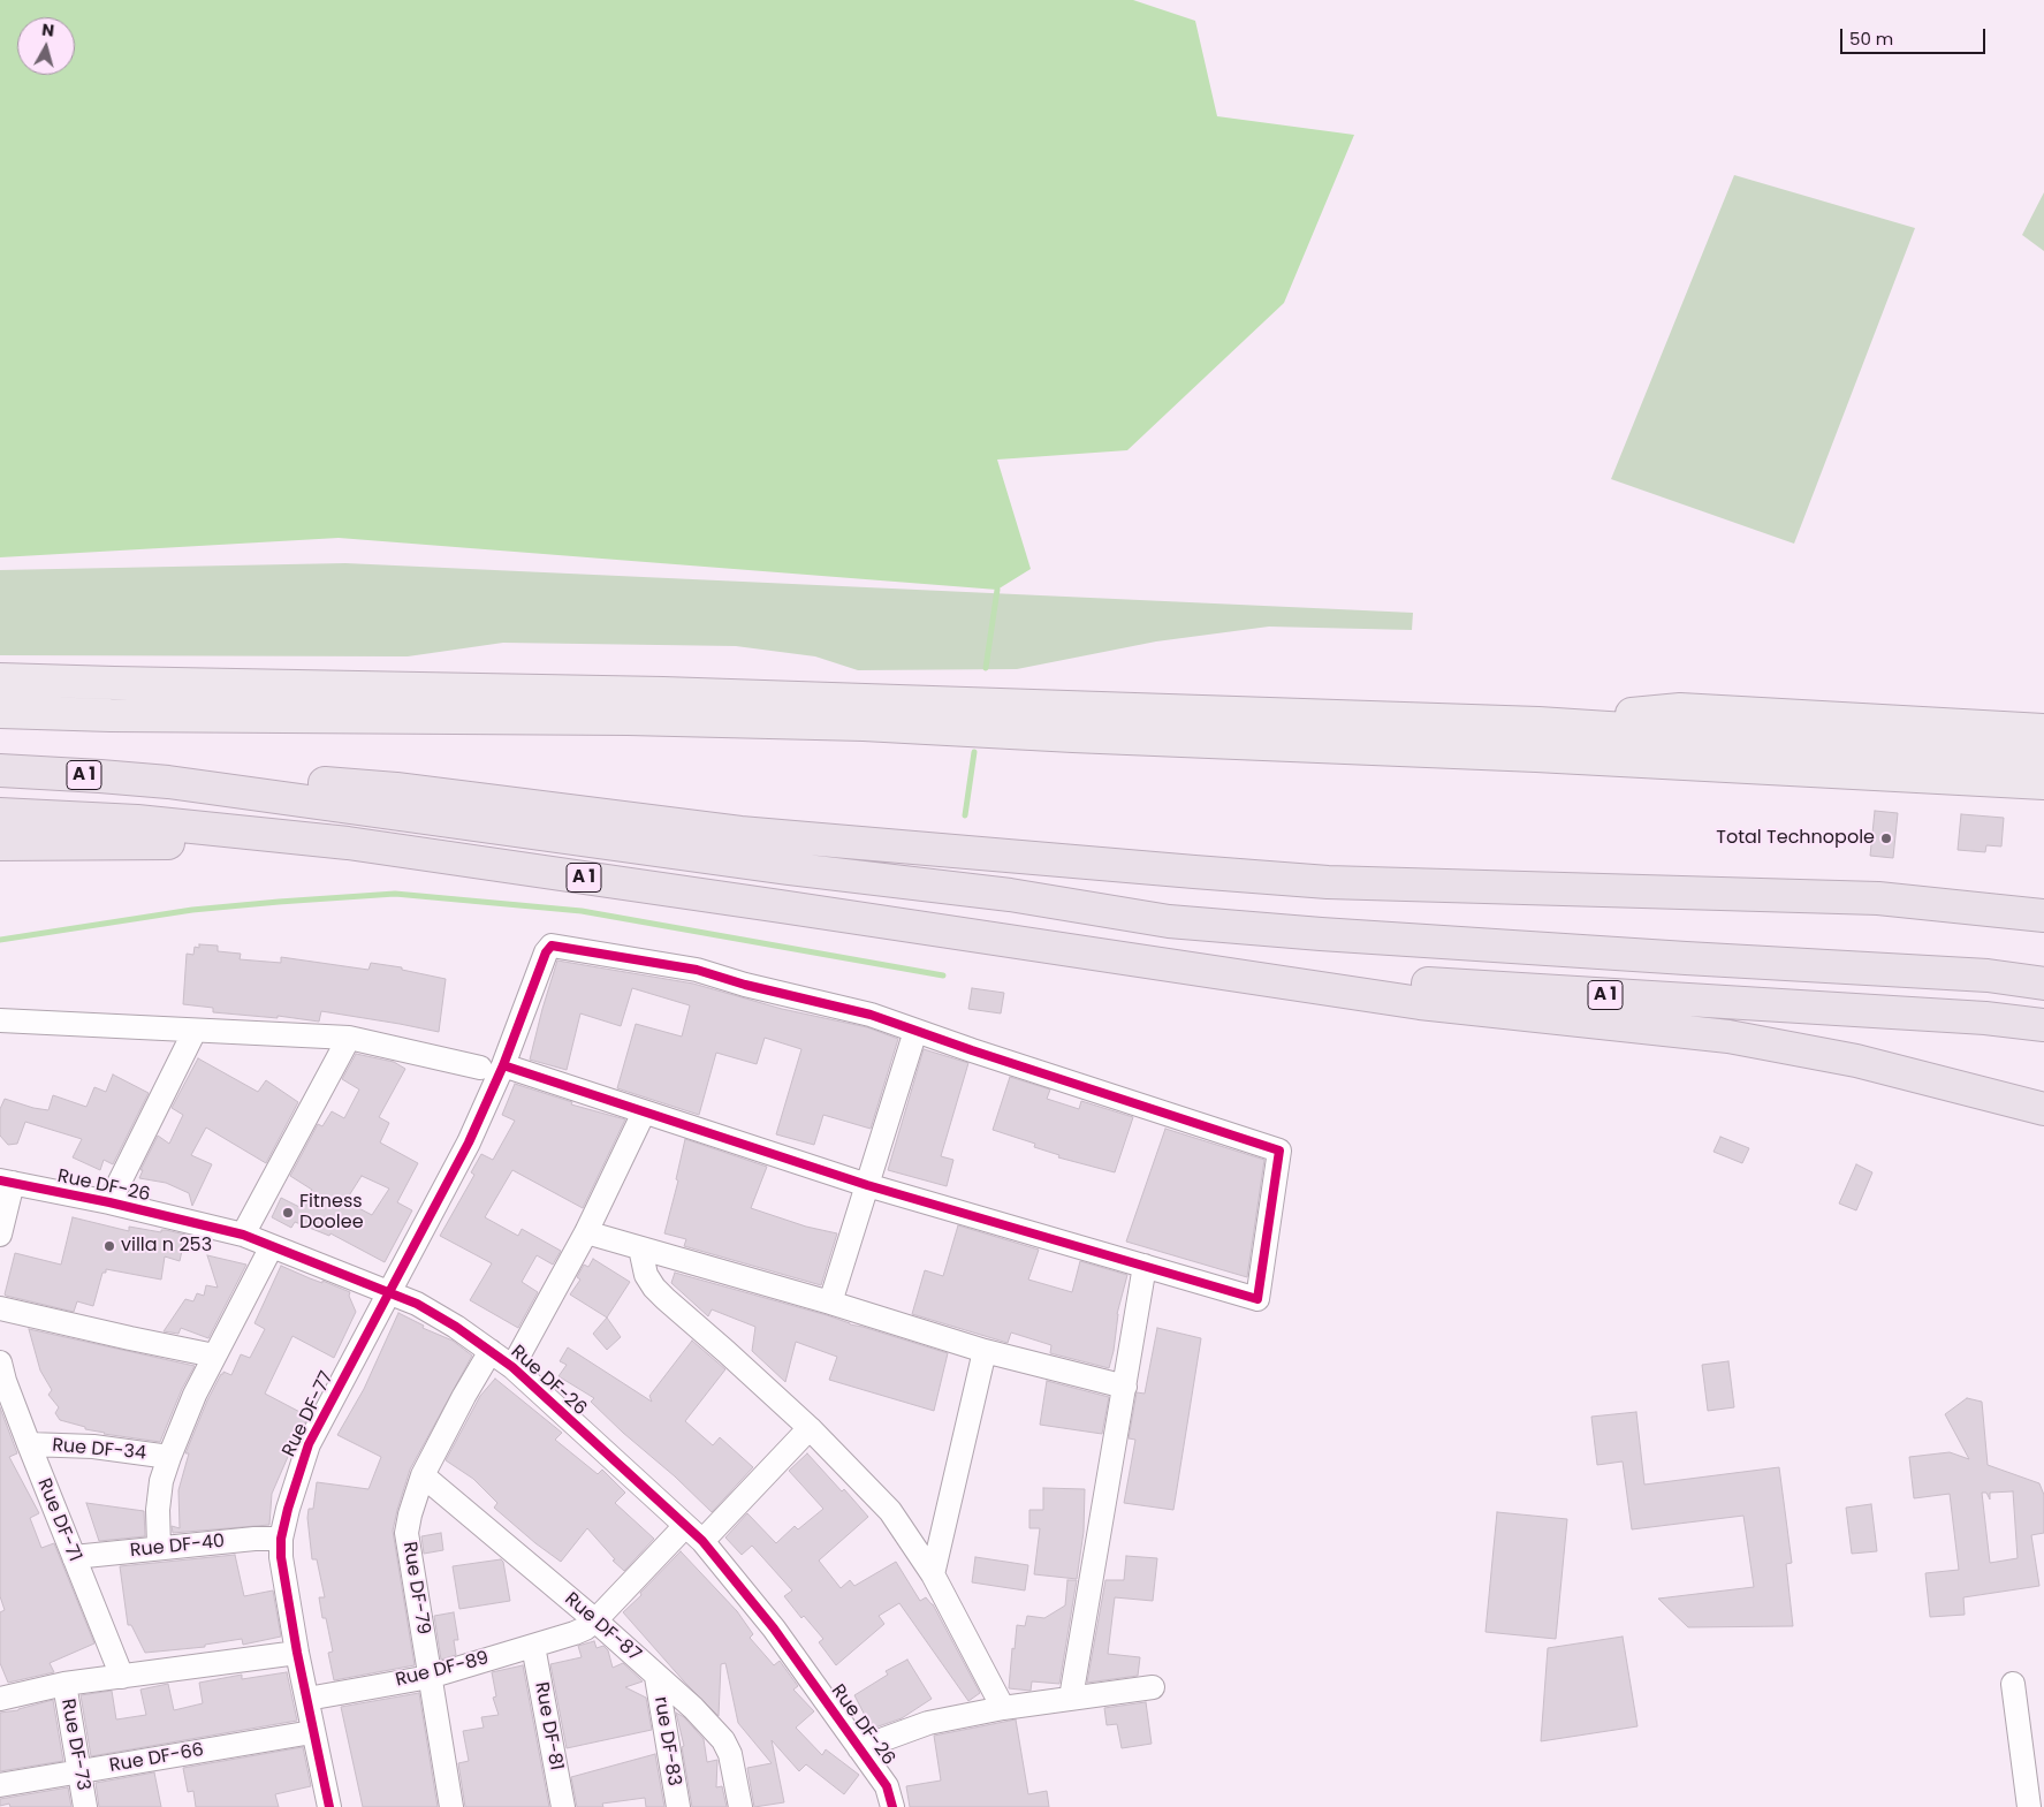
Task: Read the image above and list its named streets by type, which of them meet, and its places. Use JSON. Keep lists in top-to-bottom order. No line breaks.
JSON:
{"streets":{"highway":["A 1"],"street":["Rue DF-26","Rue DF-77","Rue DF-34","Rue DF-71","Rue DF-40","Rue DF-79","Rue DF-87","Rue DF-89","Rue DF-81","rue DF-83","Rue DF-73","Rue DF-66"]},"crossings":[["Rue DF-26","Rue DF-77"],["Rue DF-26","Rue DF-79"],["Rue DF-26","Rue DF-89"],["Rue DF-77","Rue DF-40"],["Rue DF-77","Rue DF-89"],["Rue DF-77","Rue DF-66"],["Rue DF-34","Rue DF-71"],["Rue DF-71","Rue DF-40"],["Rue DF-79","Rue DF-87"],["Rue DF-79","Rue DF-89"],["Rue DF-87","Rue DF-89"],["Rue DF-87","rue DF-83"],["Rue DF-89","Rue DF-81"],["Rue DF-73","Rue DF-66"]],"places":["Total Technopole","Fitness Doolee","villa n 253"],"scale_bar":"50 m","north":"top"}
